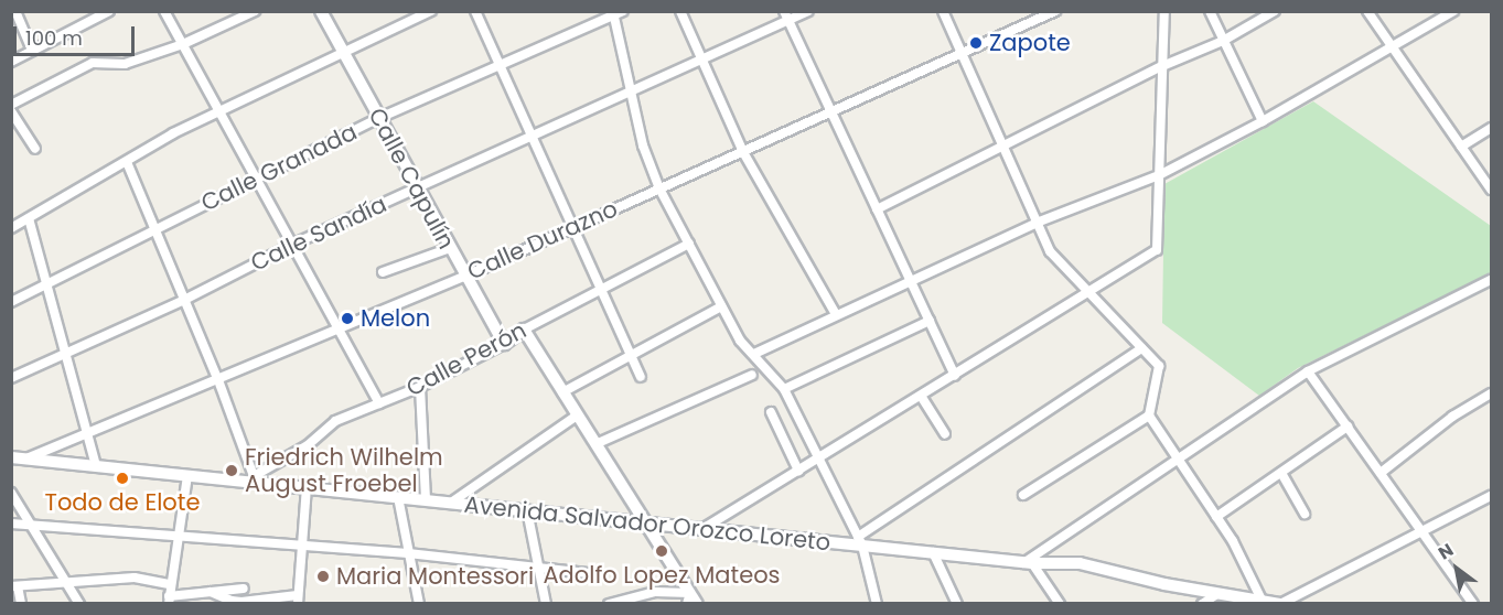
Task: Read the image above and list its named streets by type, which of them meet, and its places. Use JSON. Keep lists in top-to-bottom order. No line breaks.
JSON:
{"streets":{"street":["Calle Granada","Calle Capulín","Calle Sandía","Calle Durazno","Calle Perón","Avenida Salvador Orozco Loreto"]},"crossings":[["Calle Granada","Calle Capulín"],["Calle Capulín","Calle Sandía"],["Calle Capulín","Calle Durazno"],["Calle Capulín","Calle Perón"],["Calle Durazno","Avenida Salvador Orozco Loreto"],["Calle Perón","Avenida Salvador Orozco Loreto"]],"places":["Zapote","Melon","Friedrich Wilhelm August Froebel","Todo de Elote","Adolfo Lopez Mateos","Maria Montessori"],"scale_bar":"100 m","north":"top left"}
